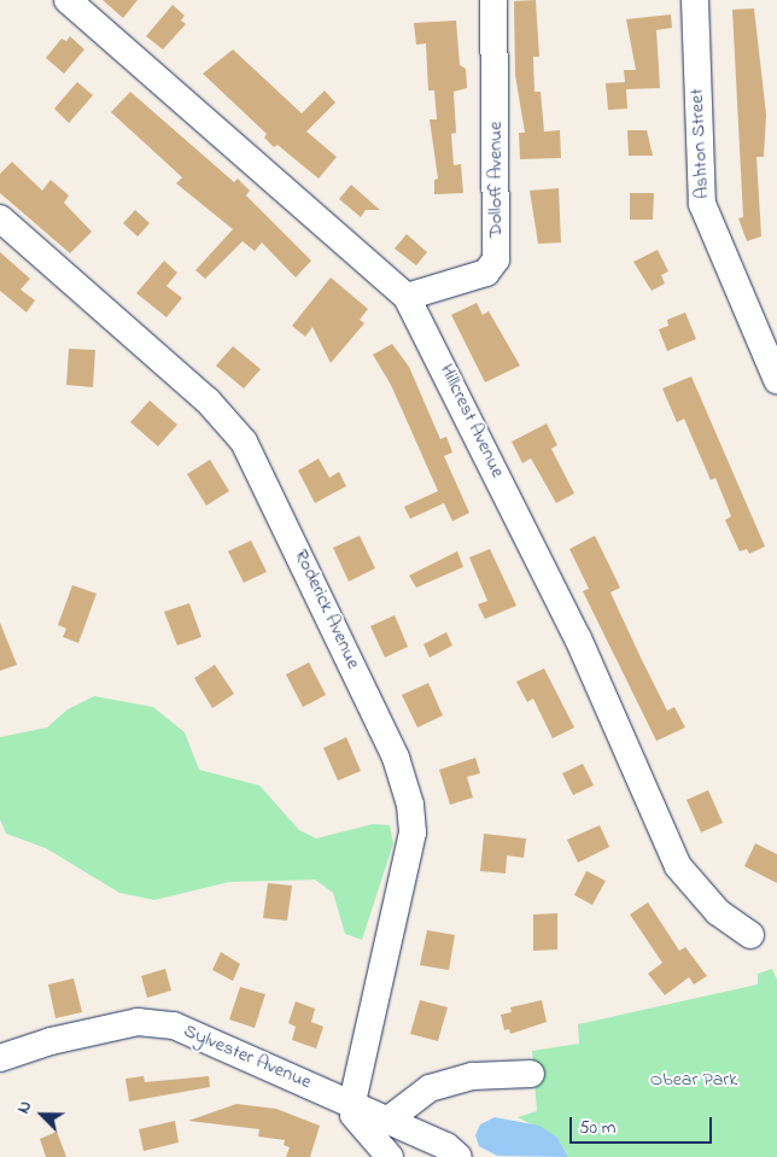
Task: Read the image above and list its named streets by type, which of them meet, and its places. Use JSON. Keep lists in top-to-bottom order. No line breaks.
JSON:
{"streets":{"street":["Ashton Street","Dolloff Avenue","Hillcrest Avenue","Roderick Avenue","Sylvester Avenue"]},"crossings":[["Dolloff Avenue","Hillcrest Avenue"],["Roderick Avenue","Sylvester Avenue"]],"parks":["Obear Park"],"scale_bar":"50 m","north":"top left"}
